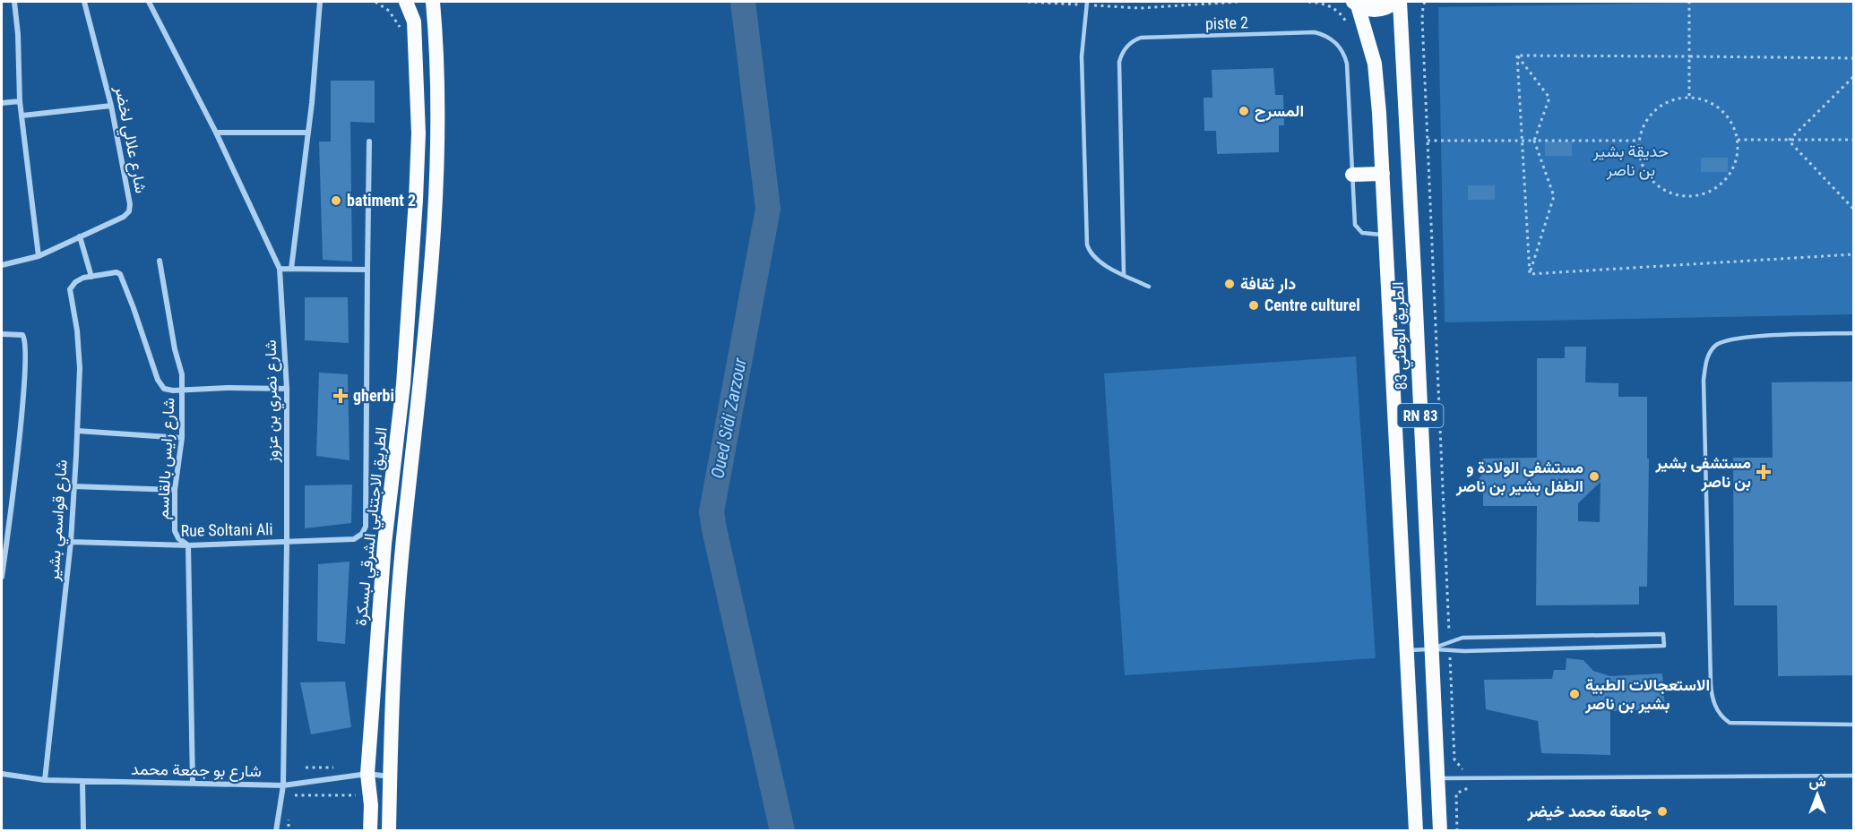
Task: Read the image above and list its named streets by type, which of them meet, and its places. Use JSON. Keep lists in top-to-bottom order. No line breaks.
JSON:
{"streets":{"highway":["الطريق الوطني 83","RN 83","الطريق الاجتنابي الشرقي لبسكرة"],"street":["شارع علالي لخضر","شارع نصري بن عزوز","شارع رايس بالقاسم","شارع قواسمي بشير","Rue Soltani Ali","شارع بو جمعة محمد"],"lane":["piste 2"]},"crossings":[["piste 2","الطريق الوطني 83"],["شارع نصري بن عزوز","شارع قواسمي بشير"],["شارع نصري بن عزوز","Rue Soltani Ali"],["شارع نصري بن عزوز","شارع بو جمعة محمد"],["شارع رايس بالقاسم","شارع قواسمي بشير"],["شارع رايس بالقاسم","Rue Soltani Ali"],["شارع قواسمي بشير","Rue Soltani Ali"],["شارع قواسمي بشير","شارع بو جمعة محمد"],["الطريق الاجتنابي الشرقي لبسكرة","شارع بو جمعة محمد"]],"water":["Oued Sidi Zarzour"],"parks":["حديقة بشير بن ناصر"],"places":{"other":["المسرح","batiment 2","دار ثقافة","Centre culturel","مستشفى الولادة و الطفل بشير بن ناصر","الاستعجالات الطبية بشير بن ناصر","جامعة محمد خيضر"],"health":["gherbi","مستشفى بشير بن ناصر"]},"north":"top"}
